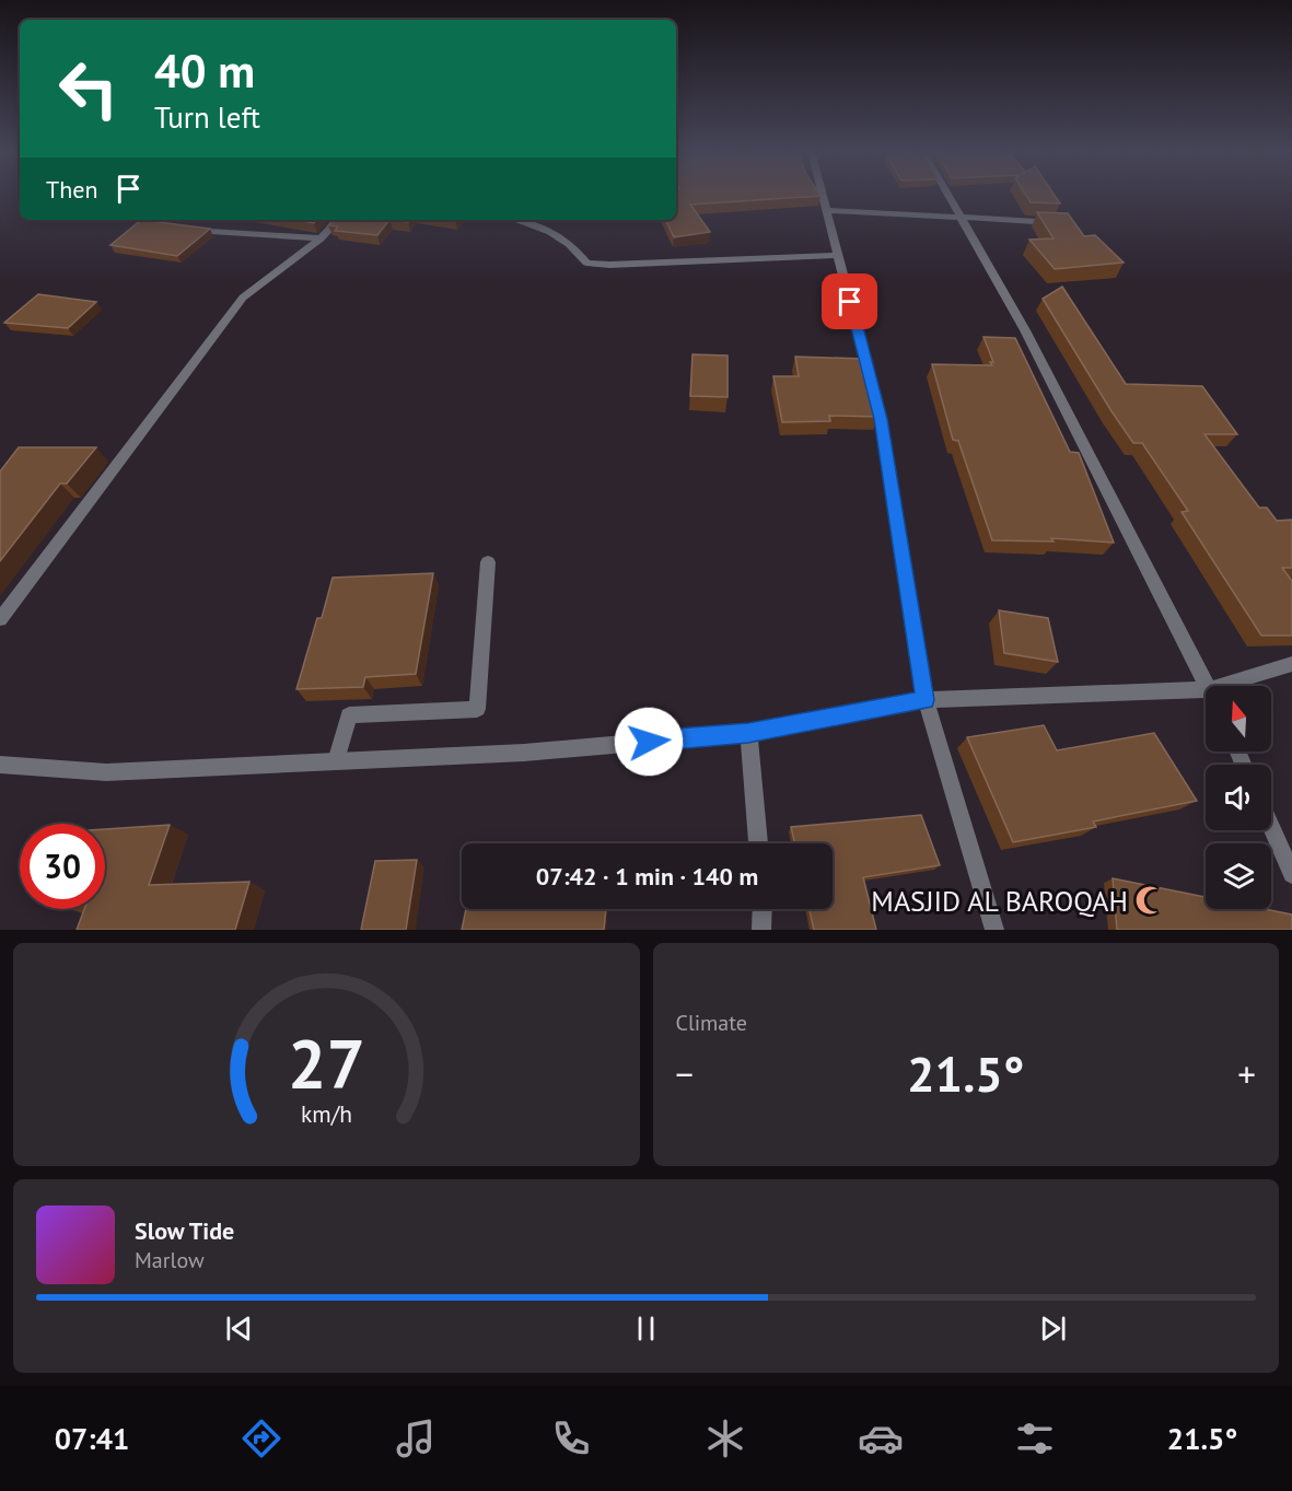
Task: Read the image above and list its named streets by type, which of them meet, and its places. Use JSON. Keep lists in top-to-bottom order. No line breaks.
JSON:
{"places":{"mosque":["MASJID AL BAROQAH"]},"north":"top","page":{"turn":["40 m","Turn left"],"then":"Then","limit":"30","trip":"07:42 · 1 min · 140 m","tile":"Climate","heat":["−","21.5°","+"],"song":["Slow Tide","Marlow"],"tabs":["07:41","21.5°"],"gauge":["27","km/h"]}}
